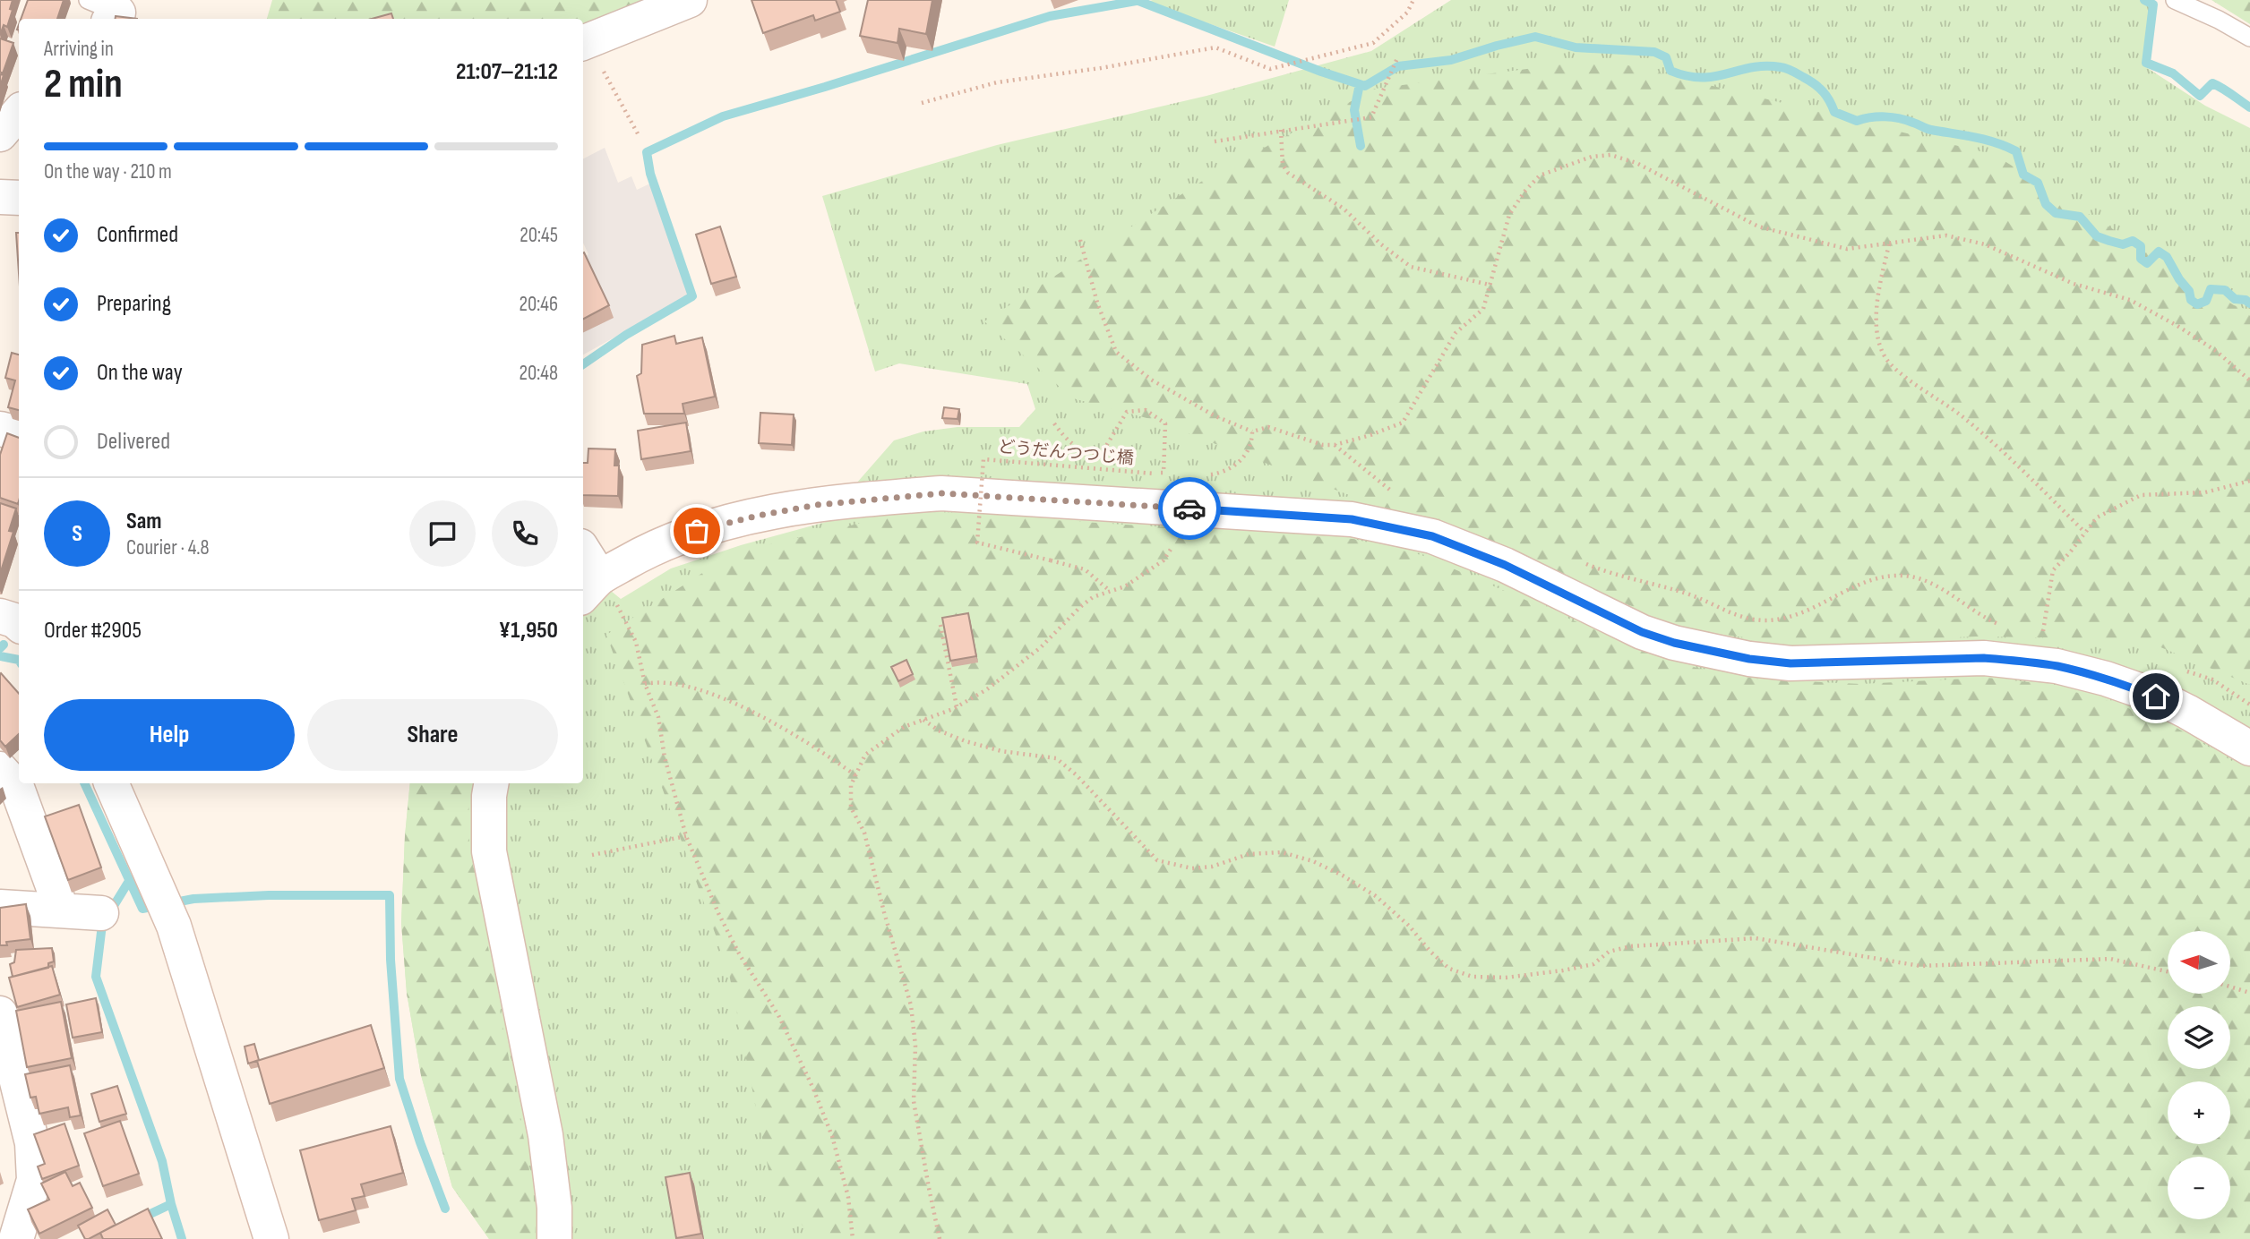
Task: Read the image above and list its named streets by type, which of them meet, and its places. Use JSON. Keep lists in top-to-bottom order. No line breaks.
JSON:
{"streets":{"path":["どうだんつつじ橋"]},"north":"left","page":{"heading":["2 min","Arriving in","21:07–21:12"],"panel":["Sam","Courier · 4.8","Order #2905","¥1,950"],"bar":"On the way · 210 m","list":[["Confirmed","20:45"],["Preparing","20:46"],["On the way","20:48"],"Delivered"],"round":"S","buttons":["Help","Share"],"map_buttons":["+","−"]}}
